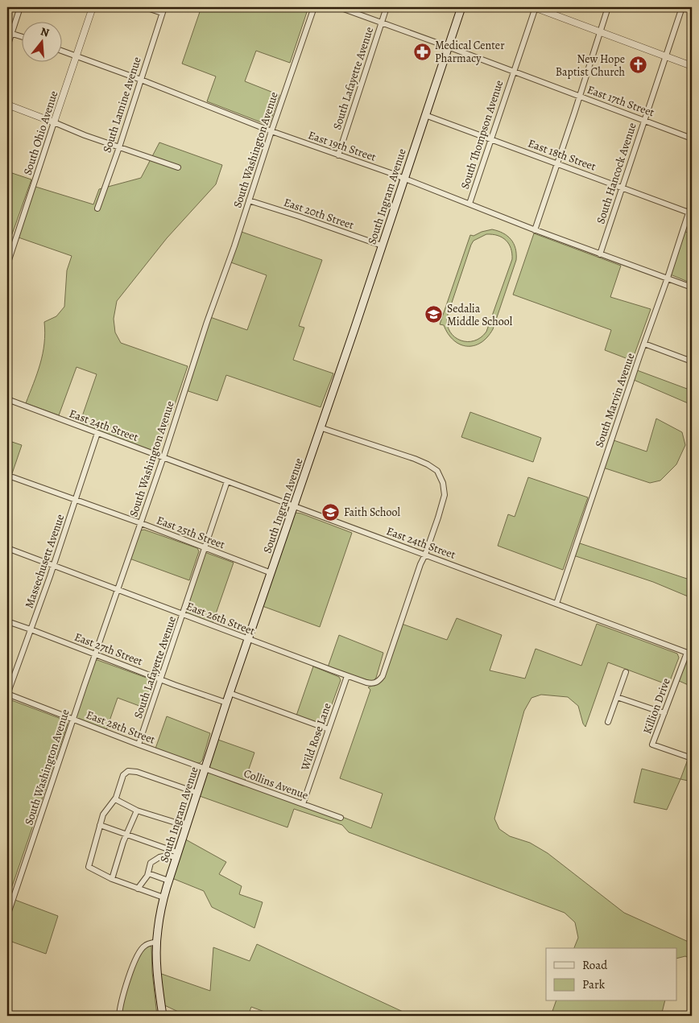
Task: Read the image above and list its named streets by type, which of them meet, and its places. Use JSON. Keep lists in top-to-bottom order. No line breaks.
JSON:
{"streets":{"main road":["South Ingram Avenue"],"street":["South Lafayette Avenue","East 17th Street","South Lamine Avenue","South Ohio Avenue","South Thompson Avenue","East 19th Street","South Washington Avenue","East 18th Street","South Hancock Avenue","East 20th Street","South Marvin Avenue","East 24th Street","East 25th Street","Massechusett Avenue","East 26th Street","East 27th Street","Killion Drive","East 28th Street","Wild Rose Lane","Collins Avenue"]},"crossings":[["South Lafayette Avenue","East 17th Street"],["South Lafayette Avenue","East 19th Street"],["South Lafayette Avenue","East 24th Street"],["South Lafayette Avenue","East 25th Street"],["South Lafayette Avenue","East 26th Street"],["South Lafayette Avenue","East 27th Street"],["South Lafayette Avenue","East 28th Street"],["East 17th Street","South Thompson Avenue"],["East 17th Street","South Hancock Avenue"],["East 17th Street","South Ingram Avenue"],["South Lamine Avenue","East 19th Street"],["South Ohio Avenue","East 19th Street"],["South Thompson Avenue","East 19th Street"],["South Thompson Avenue","East 18th Street"],["East 19th Street","South Washington Avenue"],["East 19th Street","South Hancock Avenue"],["East 19th Street","South Ingram Avenue"],["East 19th Street","South Marvin Avenue"],["South Washington Avenue","East 20th Street"],["South Washington Avenue","East 24th Street"],["South Washington Avenue","East 25th Street"],["South Washington Avenue","East 26th Street"],["South Washington Avenue","East 27th Street"],["South Washington Avenue","East 28th Street"],["East 18th Street","South Hancock Avenue"],["East 18th Street","South Ingram Avenue"],["East 18th Street","South Marvin Avenue"],["South Ingram Avenue","East 20th Street"],["South Ingram Avenue","East 24th Street"],["South Ingram Avenue","East 25th Street"],["South Ingram Avenue","East 26th Street"],["South Ingram Avenue","East 27th Street"],["South Ingram Avenue","East 28th Street"],["South Ingram Avenue","Collins Avenue"],["South Marvin Avenue","East 24th Street"],["East 24th Street","Massechusett Avenue"],["East 24th Street","East 26th Street"],["East 24th Street","Killion Drive"],["East 25th Street","Massechusett Avenue"],["Massechusett Avenue","East 26th Street"],["Massechusett Avenue","East 27th Street"],["Massechusett Avenue","East 28th Street"],["East 26th Street","Wild Rose Lane"],["East 28th Street","Collins Avenue"],["Wild Rose Lane","Collins Avenue"]],"places":{"pharmacy":["Medical Center Pharmacy"],"church":["New Hope Baptist Church"],"school or university":["Sedalia Middle School","Faith School"]},"legend":["Road","Park"],"north":"top"}
